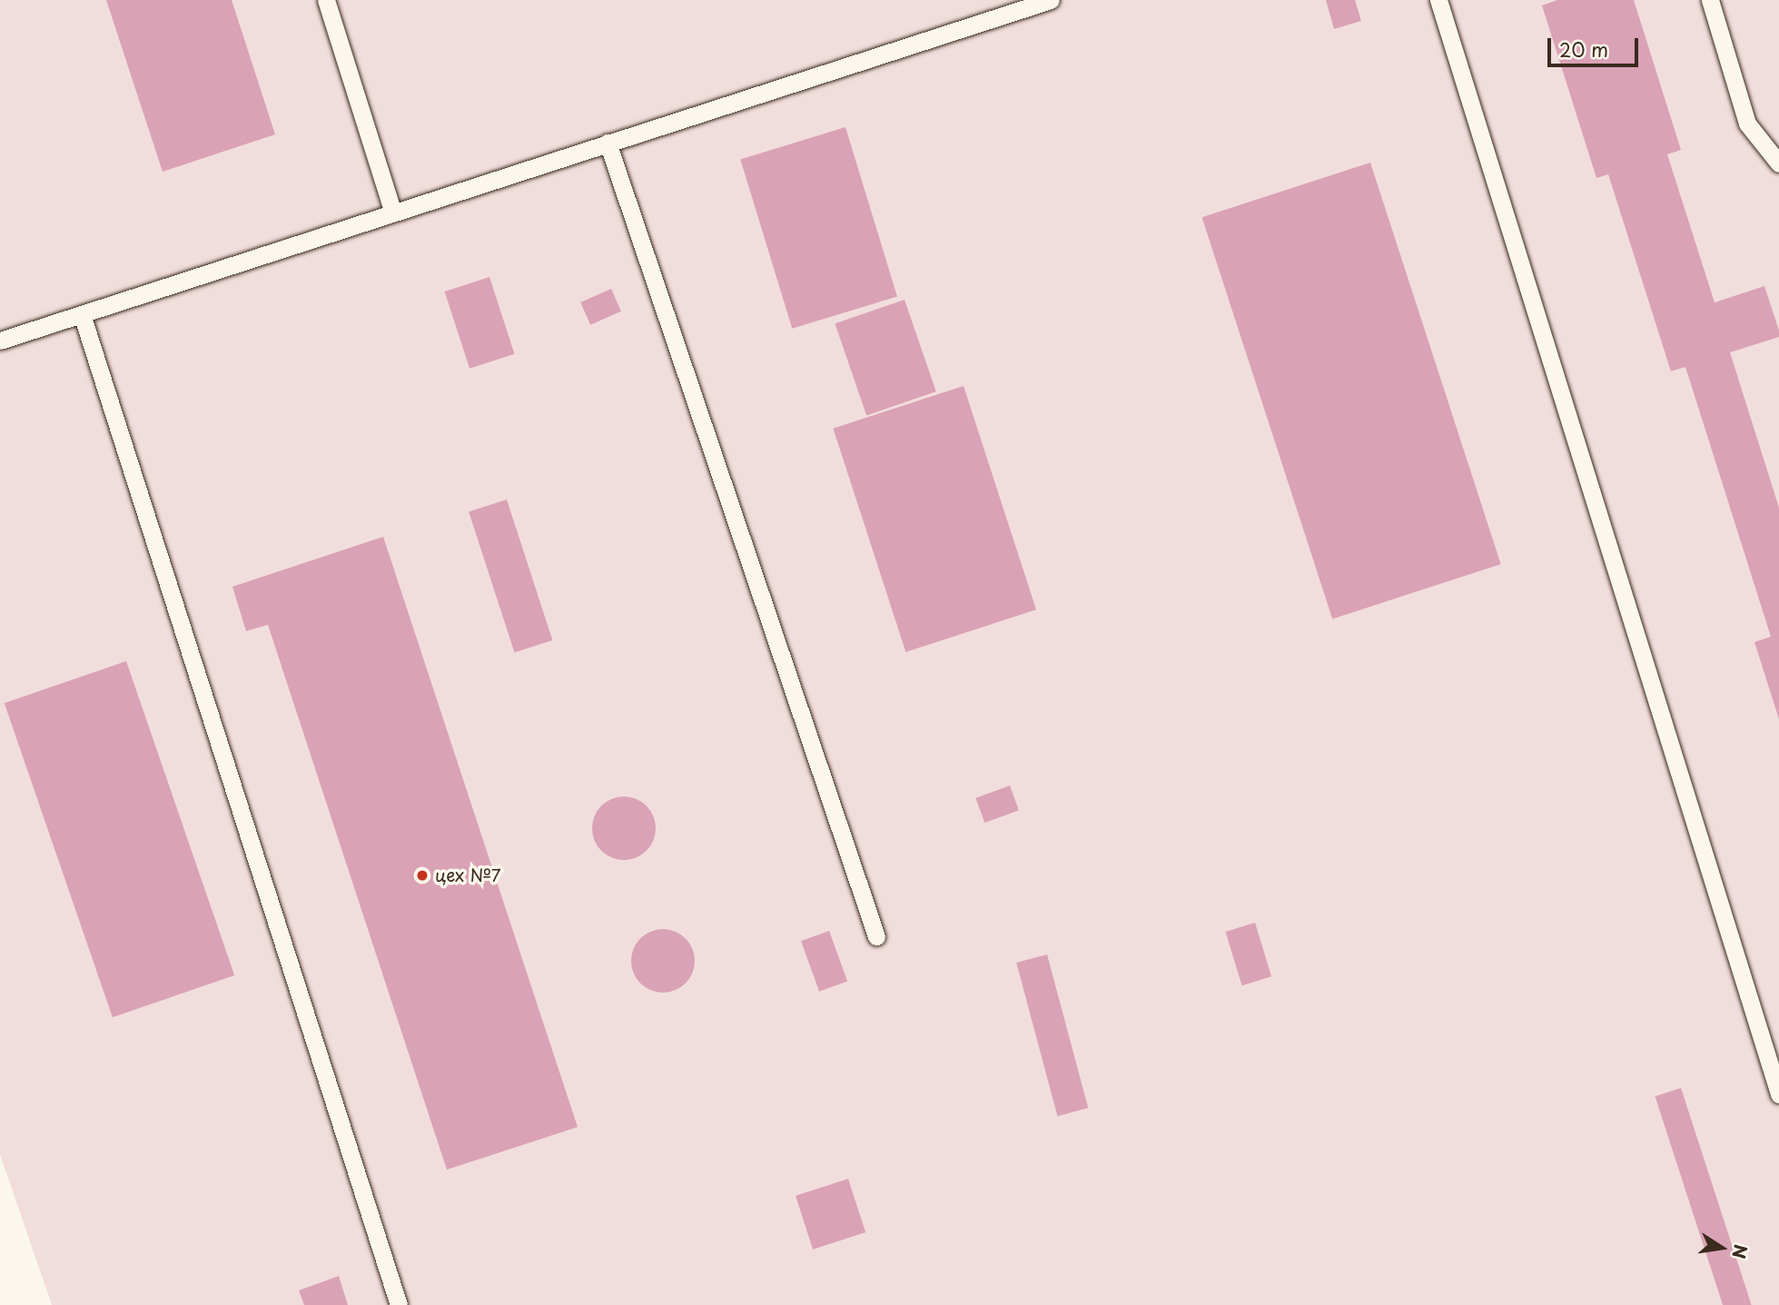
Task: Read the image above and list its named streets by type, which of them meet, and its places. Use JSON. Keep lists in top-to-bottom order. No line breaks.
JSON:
{"places":["цех №7"],"scale_bar":"20 m","north":"right"}
